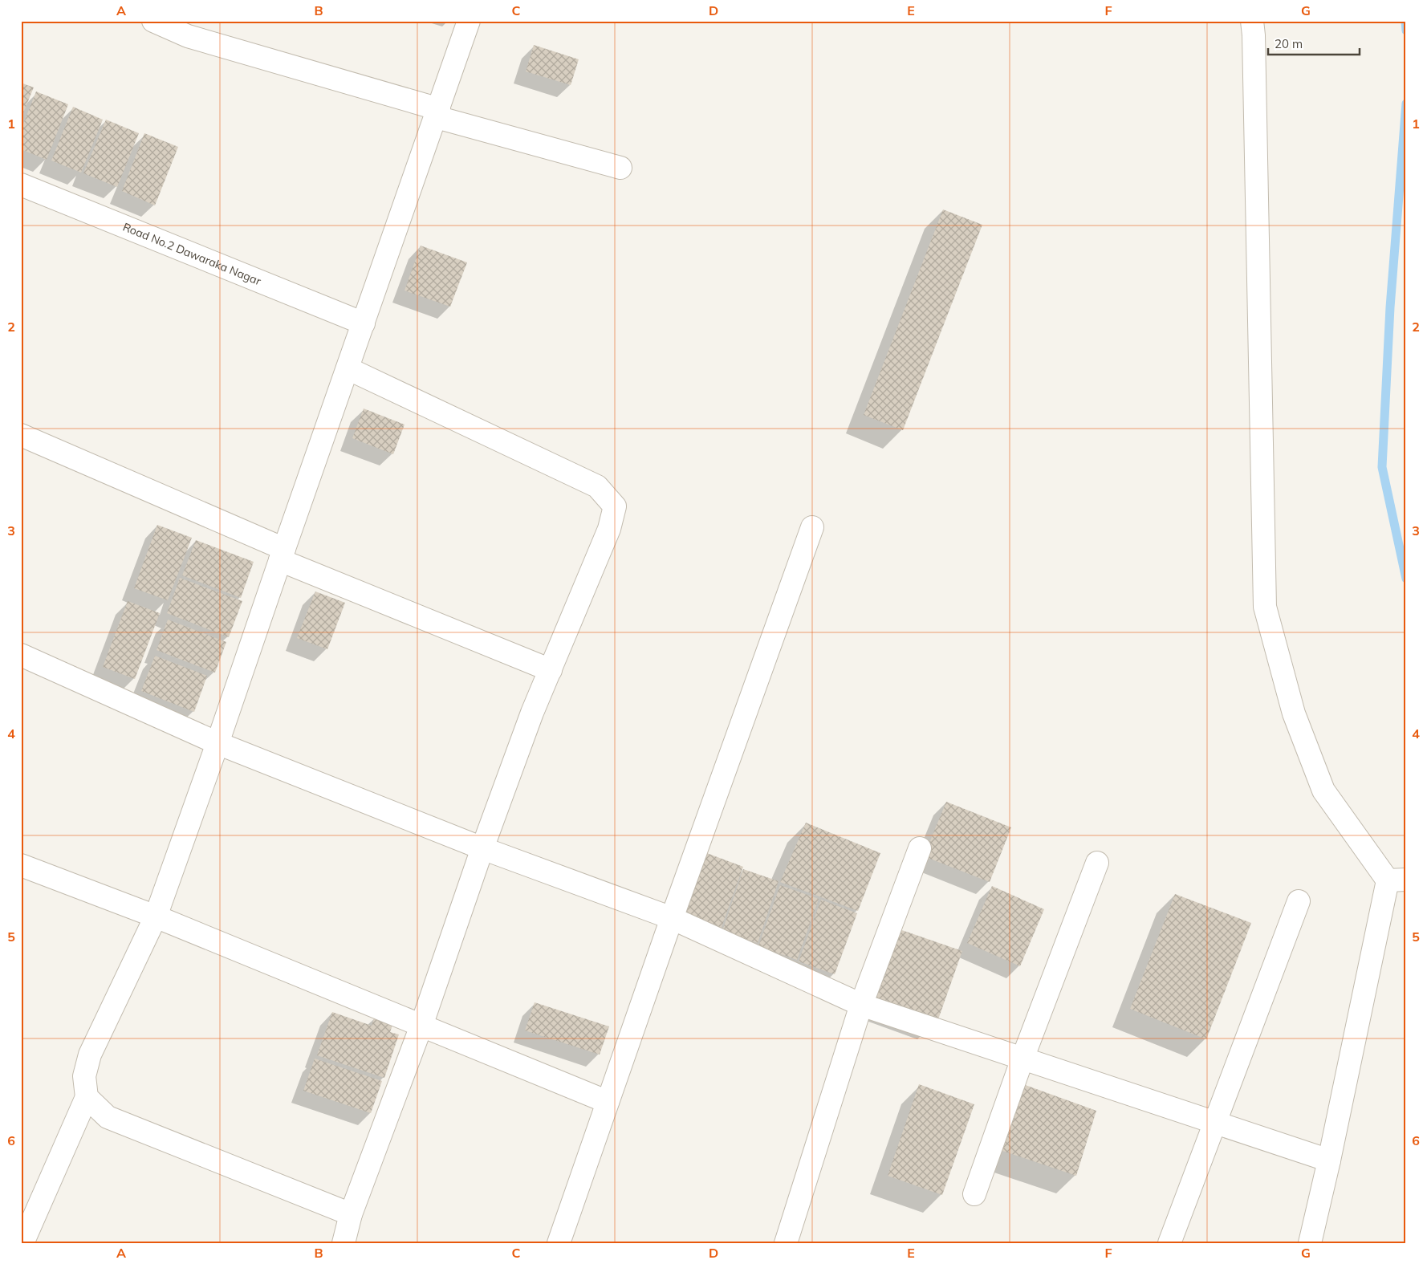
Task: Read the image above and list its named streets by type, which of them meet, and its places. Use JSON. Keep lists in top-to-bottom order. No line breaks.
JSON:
{"streets":{"street":["Road No.2 Dawaraka Nagar"]},"scale_bar":"20 m","grid":{"columns":["A","B","C","D","E","F","G"],"rows":["1","2","3","4","5","6"]}}
